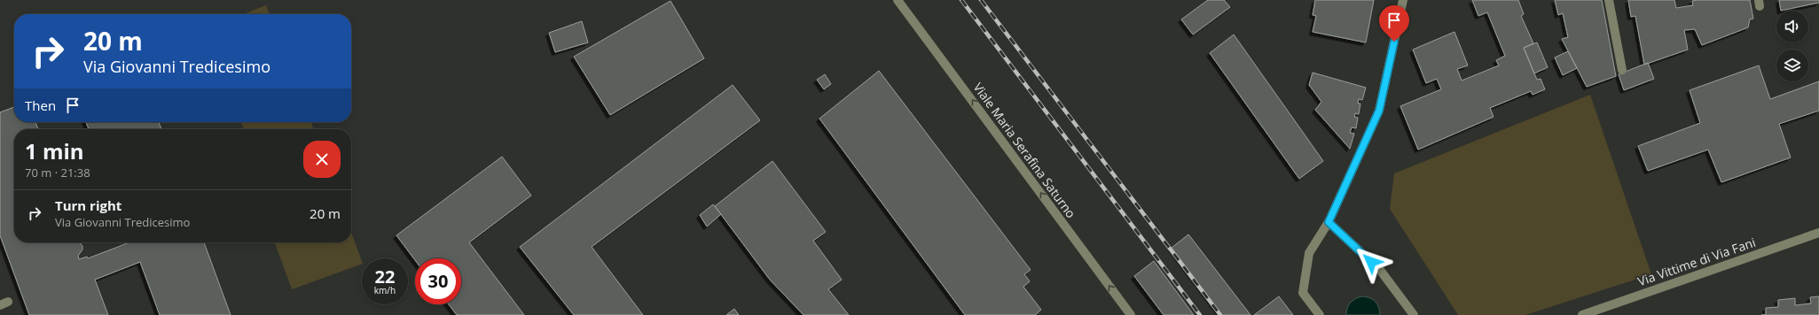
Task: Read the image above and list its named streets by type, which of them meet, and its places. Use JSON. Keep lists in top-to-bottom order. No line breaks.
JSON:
{"streets":{"street":["Viale Maria Serafina Saturno","Via Vittime di Via Fani"]},"one_way":["Viale Maria Serafina Saturno"],"page":{"turn":["20 m","Via Giovanni Tredicesimo"],"then":"Then","heading":["1 min","70 m · 21:38"],"list":[{"name":"Turn right","note":"Via Giovanni Tredicesimo","value":"20 m"}],"speed":"22 km/h","limit":"30"}}
